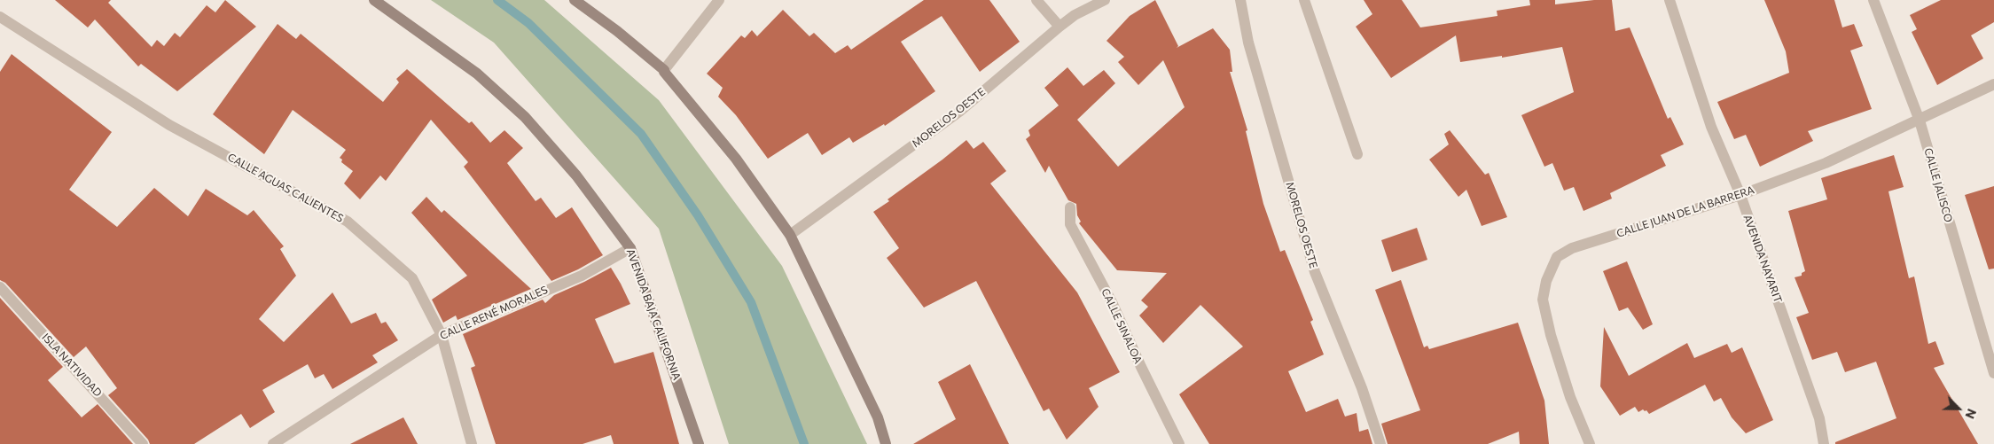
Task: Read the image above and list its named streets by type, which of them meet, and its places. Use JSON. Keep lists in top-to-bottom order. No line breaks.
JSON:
{"streets":{"main road":["AVENIDA BAJA CALIFORNIA"],"street":["MORELOS OESTE","CALLE JALISCO","CALLE AGUAS CALIENTES","CALLE JUAN DE LA BARRERA","AVENIDA NAYARIT","CALLE RENÉ MORALES","CALLE SINALOA","ISLA NATIVIDAD"]},"crossings":[["CALLE JALISCO","CALLE JUAN DE LA BARRERA"],["CALLE AGUAS CALIENTES","CALLE RENÉ MORALES"],["CALLE JUAN DE LA BARRERA","AVENIDA NAYARIT"],["CALLE RENÉ MORALES","AVENIDA BAJA CALIFORNIA"]],"north":"bottom right"}
